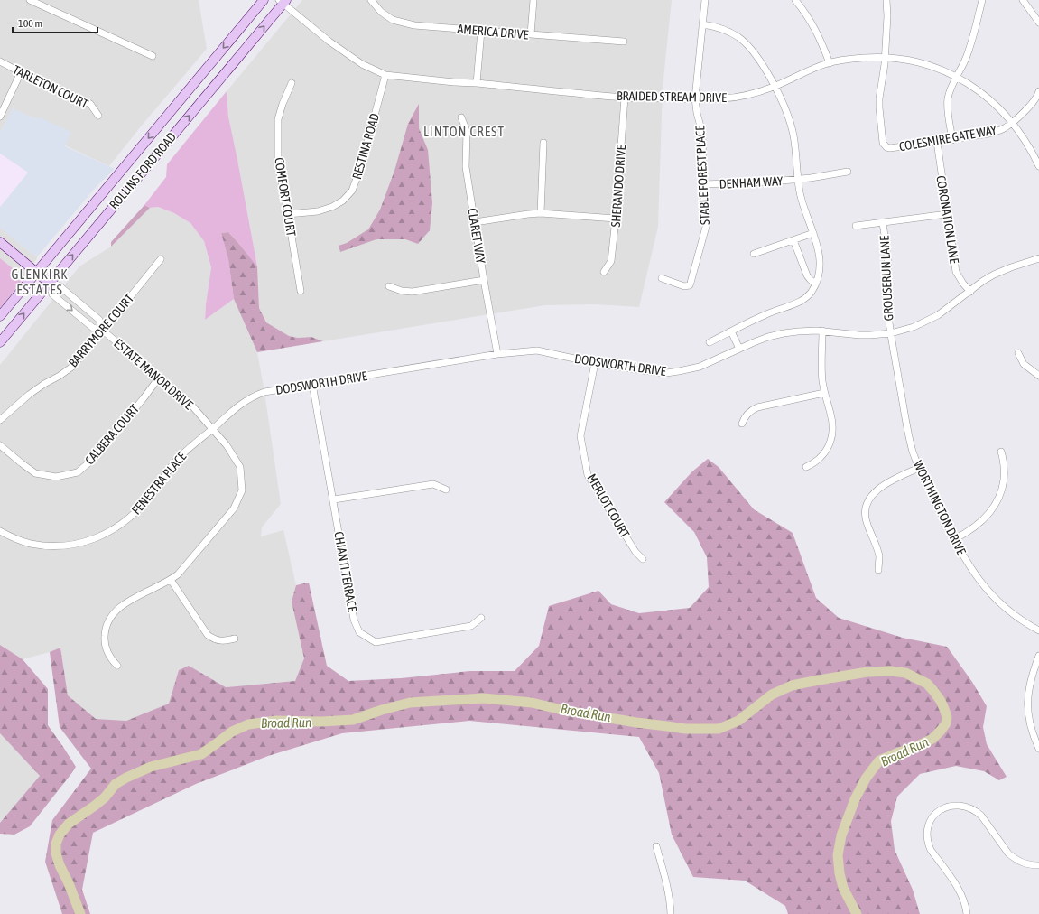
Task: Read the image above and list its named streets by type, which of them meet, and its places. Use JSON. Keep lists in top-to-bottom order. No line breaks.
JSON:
{"streets":{"main road":["ROLLINS FORD ROAD","ESTATE MANOR DRIVE"],"street":["AMERICA DRIVE","TARLETON COURT","BRAIDED STREAM DRIVE","COLESMIRE GATE WAY","RESTINA ROAD","STABLE FOREST PLACE","DENHAM WAY","SHERANDO DRIVE","COMFORT COURT","CORONATION LANE","CLARET WAY","GROUSERUN LANE","BARRYMORE COURT","DODSWORTH DRIVE","CALBERA COURT","FENESTRA PLACE","MERLOT COURT","WORTHINGTON DRIVE","CHIANTI TERRACE"]},"crossings":[["BRAIDED STREAM DRIVE","COLESMIRE GATE WAY"],["BRAIDED STREAM DRIVE","RESTINA ROAD"],["BRAIDED STREAM DRIVE","ROLLINS FORD ROAD"],["BRAIDED STREAM DRIVE","STABLE FOREST PLACE"],["BRAIDED STREAM DRIVE","SHERANDO DRIVE"],["COLESMIRE GATE WAY","CORONATION LANE"],["RESTINA ROAD","COMFORT COURT"],["ROLLINS FORD ROAD","ESTATE MANOR DRIVE"],["STABLE FOREST PLACE","DENHAM WAY"],["CORONATION LANE","GROUSERUN LANE"],["CORONATION LANE","DODSWORTH DRIVE"],["CLARET WAY","DODSWORTH DRIVE"],["GROUSERUN LANE","DODSWORTH DRIVE"],["GROUSERUN LANE","WORTHINGTON DRIVE"],["BARRYMORE COURT","ESTATE MANOR DRIVE"],["DODSWORTH DRIVE","ESTATE MANOR DRIVE"],["DODSWORTH DRIVE","FENESTRA PLACE"],["DODSWORTH DRIVE","MERLOT COURT"],["DODSWORTH DRIVE","WORTHINGTON DRIVE"],["DODSWORTH DRIVE","CHIANTI TERRACE"],["ESTATE MANOR DRIVE","CALBERA COURT"],["ESTATE MANOR DRIVE","FENESTRA PLACE"]],"districts":["LINTON CREST","GLENKIRK ESTATES"],"water":["Broad Run"],"scale_bar":"100 m"}
